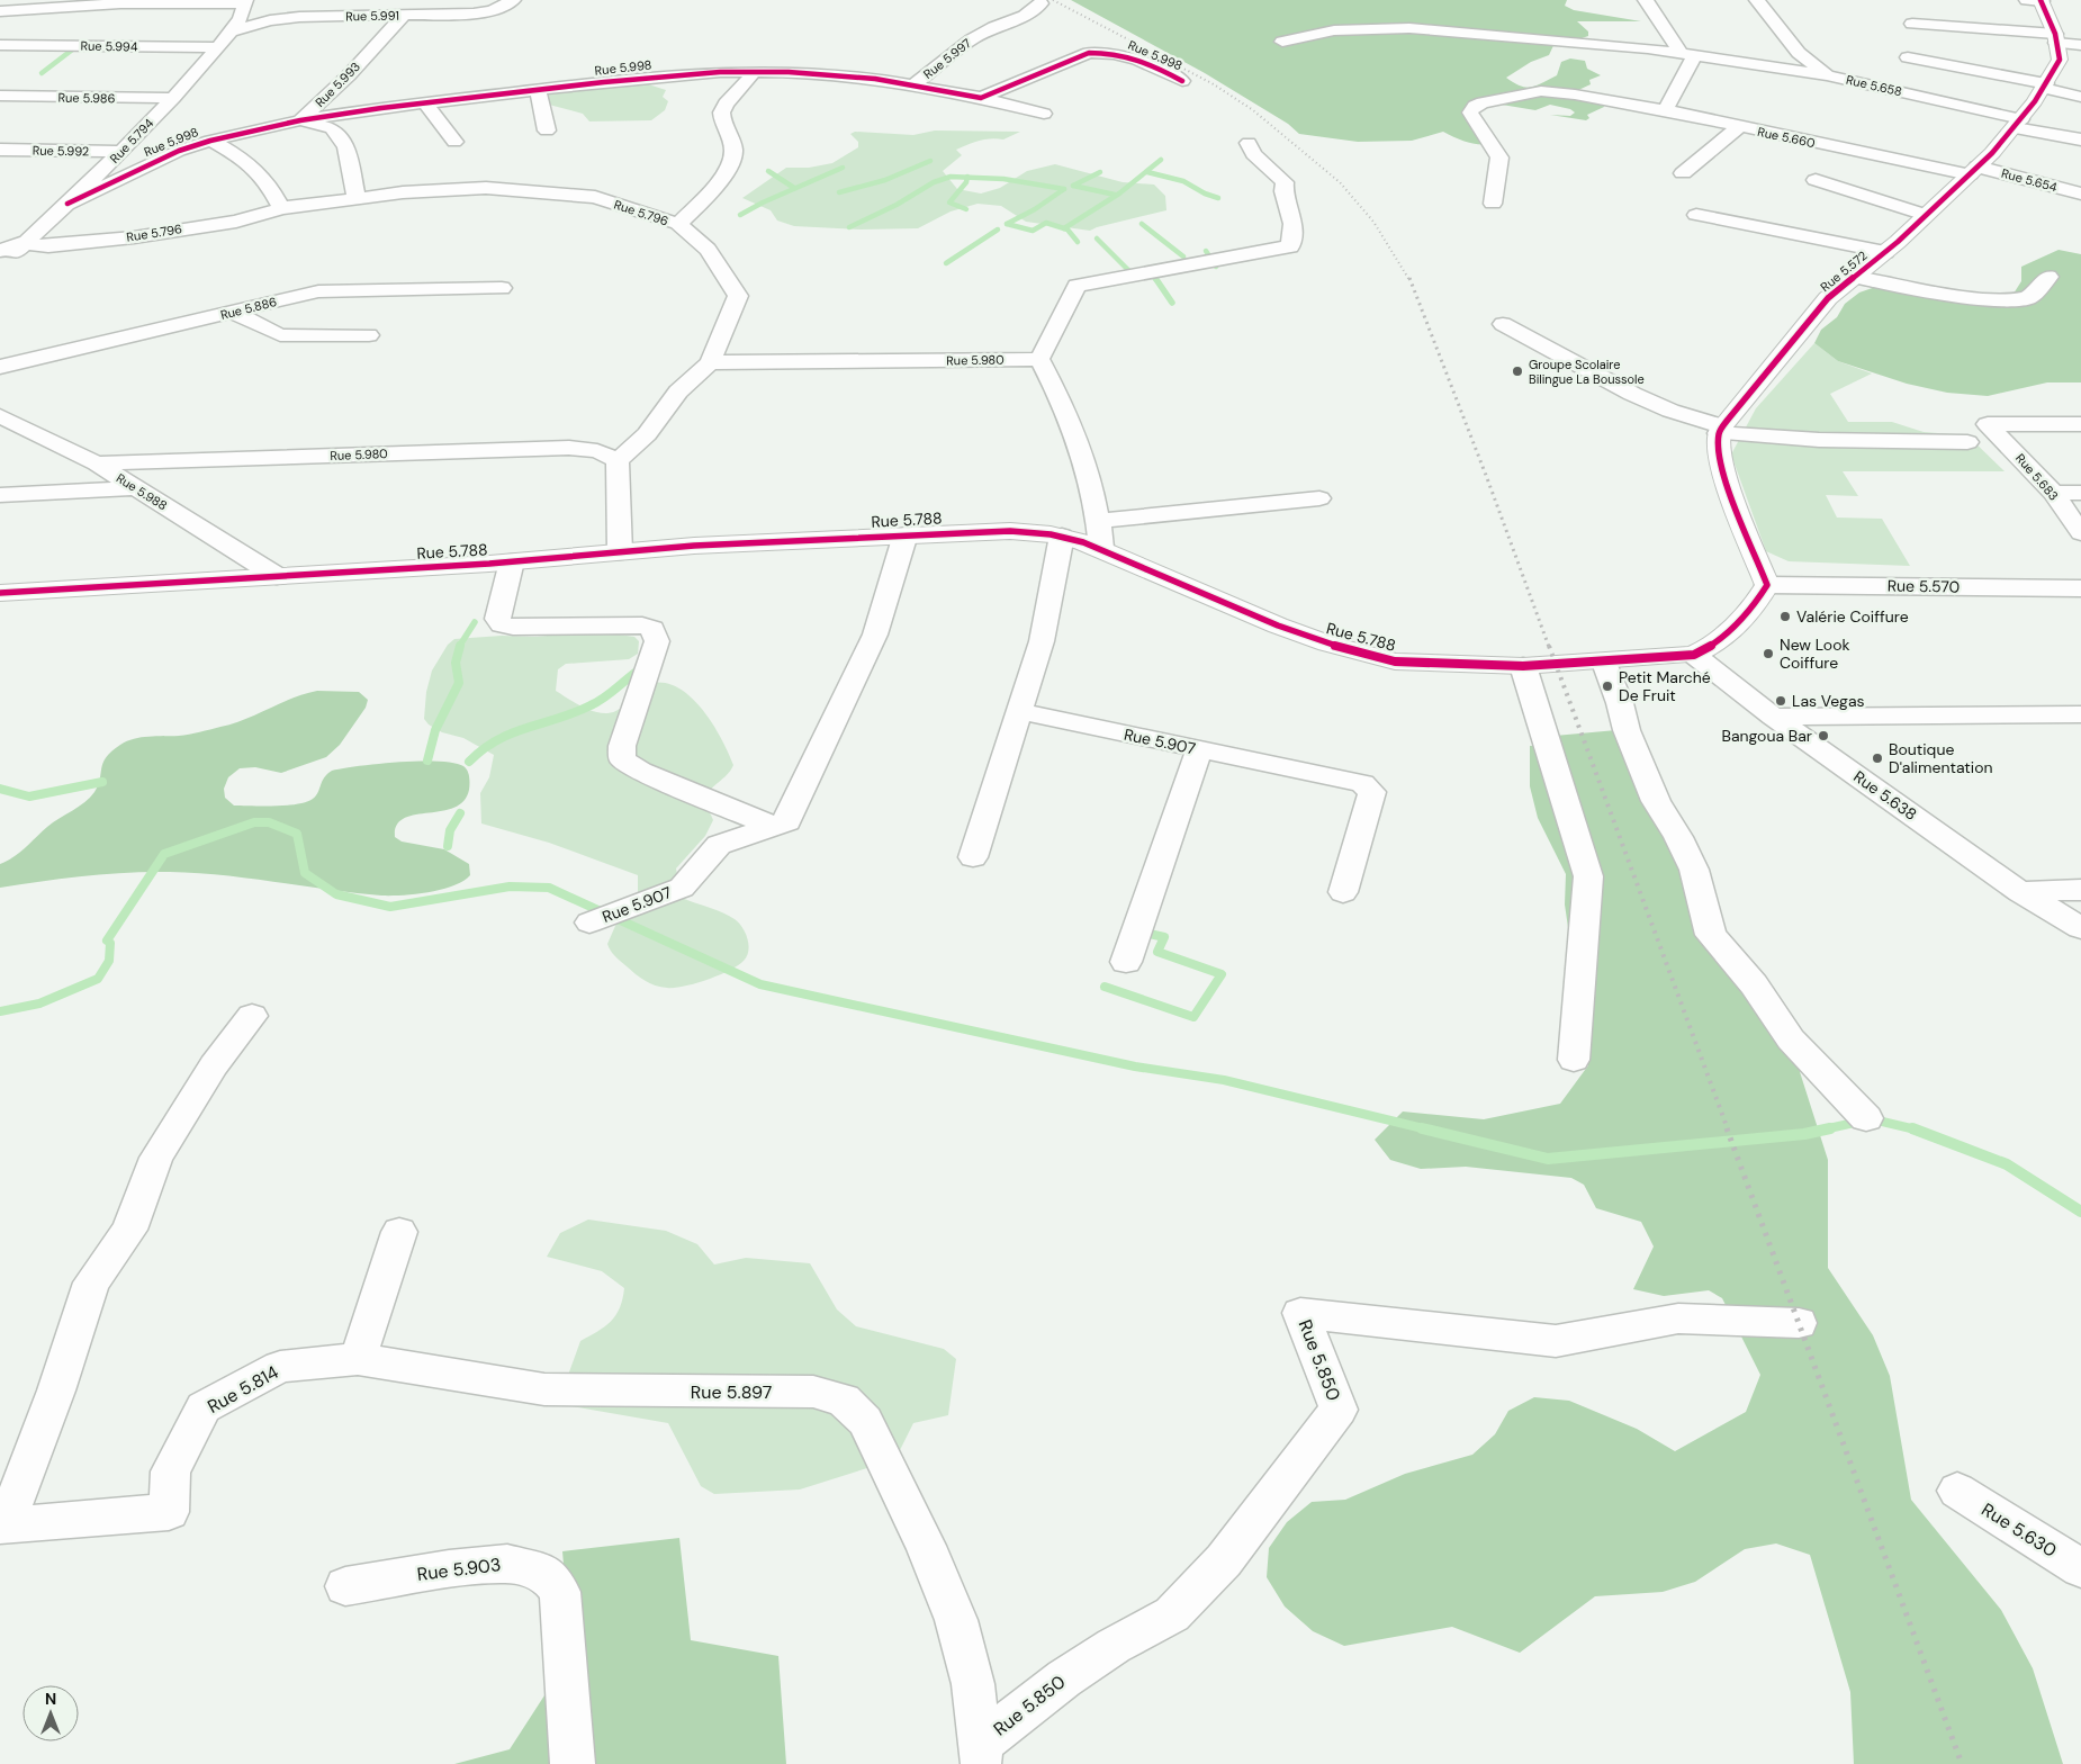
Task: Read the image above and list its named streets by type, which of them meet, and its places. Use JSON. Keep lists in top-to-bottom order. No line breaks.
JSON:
{"streets":{"street":["Rue 5.991","Rue 5.994","Rue 5.998","Rue 5.997","Rue 5.993","Rue 5.658","Rue 5.986","Rue 5.660","Rue 5.794","Rue 5.992","Rue 5.654","Rue 5.796","Rue 5.572","Rue 5.886","Rue 5.980","Rue 5.683","Rue 5.988","Rue 5.788","Rue 5.570","Rue 5.907","Rue 5.638","Rue 5.850","Rue 5.814","Rue 5.897","Rue 5.630","Rue 5.903"]},"crossings":[["Rue 5.991","Rue 5.993"],["Rue 5.991","Rue 5.794"],["Rue 5.994","Rue 5.794"],["Rue 5.998","Rue 5.997"],["Rue 5.998","Rue 5.993"],["Rue 5.998","Rue 5.794"],["Rue 5.993","Rue 5.796"],["Rue 5.658","Rue 5.572"],["Rue 5.986","Rue 5.794"],["Rue 5.660","Rue 5.654"],["Rue 5.660","Rue 5.572"],["Rue 5.794","Rue 5.992"],["Rue 5.794","Rue 5.796"],["Rue 5.654","Rue 5.572"],["Rue 5.796","Rue 5.980"],["Rue 5.980","Rue 5.988"],["Rue 5.988","Rue 5.788"],["Rue 5.788","Rue 5.570"],["Rue 5.788","Rue 5.638"],["Rue 5.850","Rue 5.897"],["Rue 5.814","Rue 5.897"]],"places":["Groupe Scolaire Bilingue La Boussole","Valérie Coiffure","New Look Coiffure","Petit Marché De Fruit","Las Vegas","Bangoua Bar","Boutique D'alimentation"],"north":"top"}
